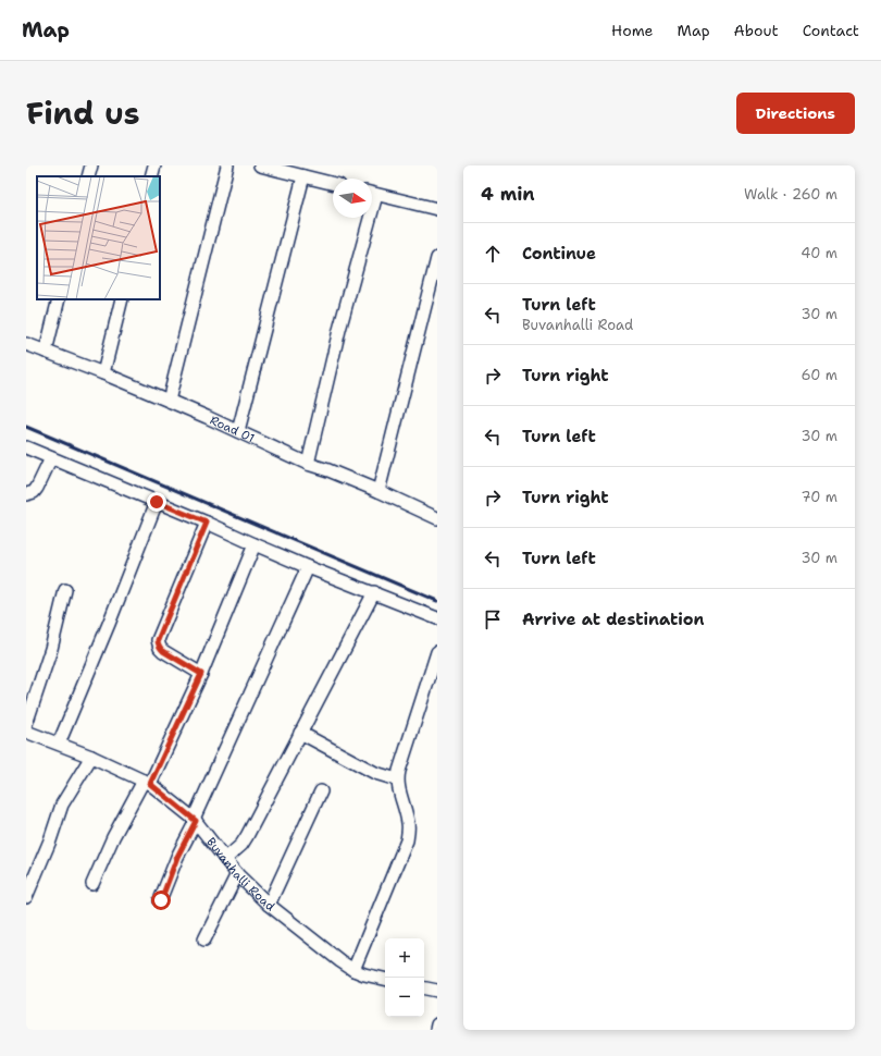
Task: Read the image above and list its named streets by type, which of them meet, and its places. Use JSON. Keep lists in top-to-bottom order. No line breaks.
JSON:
{"streets":{"street":["Road 01","Buvanhalli Road"]},"north":"right","page":{"header":"Map","nav":["Home","Map","About","Contact"],"title":"Find us","buttons":"Directions","heading":["4 min","Walk · 260 m"],"list":[["Continue","40 m"],["Turn left","Buvanhalli Road","30 m"],["Turn right","60 m"],["Turn left","30 m"],["Turn right","70 m"],["Turn left","30 m"],"Arrive at destination"],"map_buttons":["+","−"]}}
